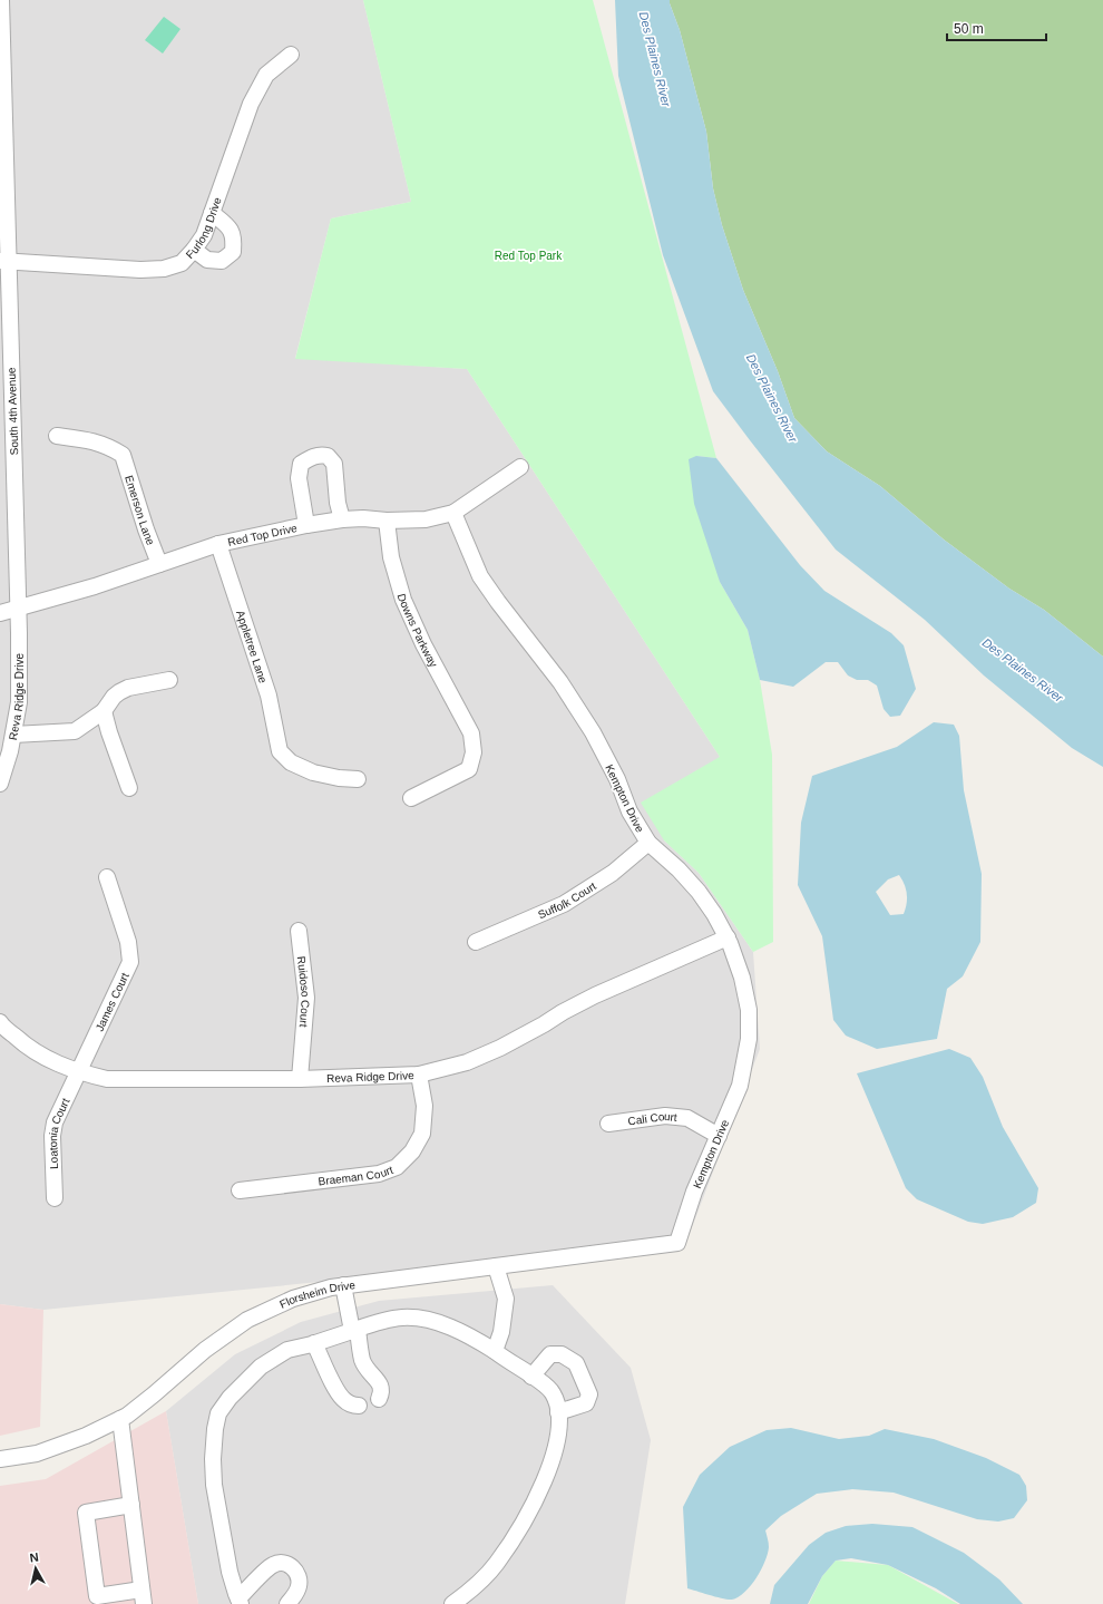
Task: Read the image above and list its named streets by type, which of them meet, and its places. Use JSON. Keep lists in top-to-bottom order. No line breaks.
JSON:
{"streets":{"street":["Furlong Drive","South 4th Avenue","Emerson Lane","Red Top Drive","Downs Parkway","Appletree Lane","Reva Ridge Drive","Kempton Drive","Suffolk Court","Ruidoso Court","James Court","Cali Court","Loatonia Court","Braeman Court","Florsheim Drive"]},"crossings":[["Furlong Drive","South 4th Avenue"],["South 4th Avenue","Red Top Drive"],["South 4th Avenue","Reva Ridge Drive"],["Emerson Lane","Red Top Drive"],["Red Top Drive","Downs Parkway"],["Red Top Drive","Appletree Lane"],["Red Top Drive","Reva Ridge Drive"],["Red Top Drive","Kempton Drive"],["Reva Ridge Drive","Kempton Drive"],["Reva Ridge Drive","Ruidoso Court"],["Reva Ridge Drive","James Court"],["Reva Ridge Drive","Loatonia Court"],["Reva Ridge Drive","Braeman Court"],["Kempton Drive","Suffolk Court"],["Kempton Drive","Cali Court"],["Kempton Drive","Florsheim Drive"],["James Court","Loatonia Court"]],"water":["Des Plaines River"],"parks":["Red Top Park"],"scale_bar":"50 m","north":"top"}
